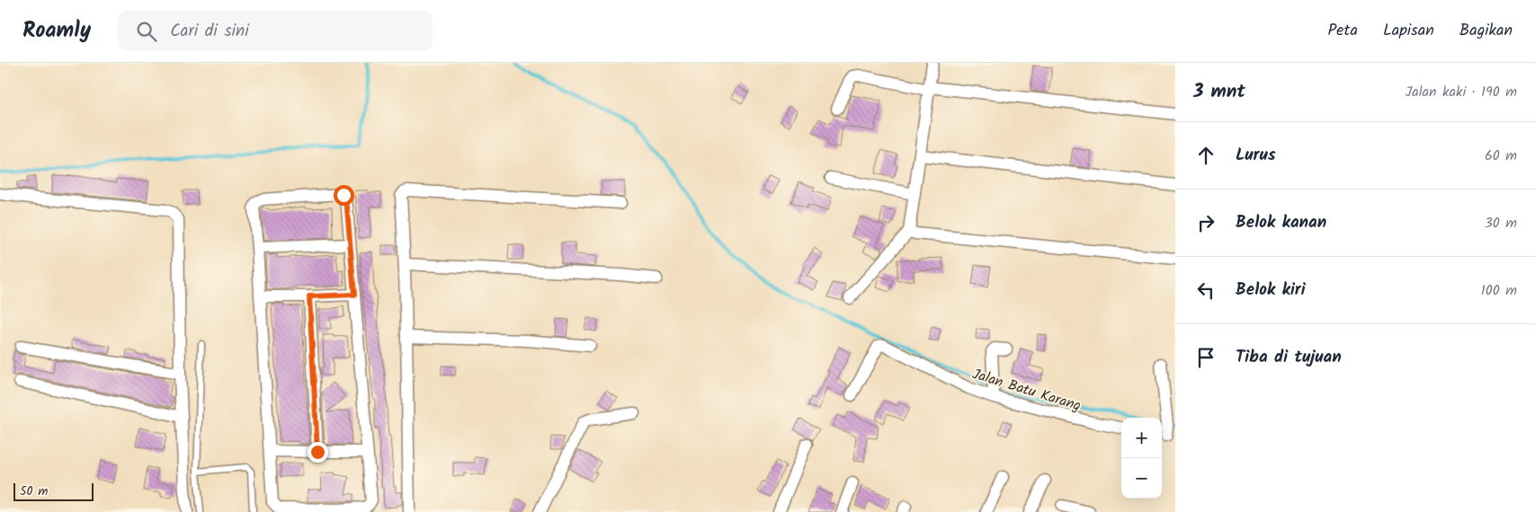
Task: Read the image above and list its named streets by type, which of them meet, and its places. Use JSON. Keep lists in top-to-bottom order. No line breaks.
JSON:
{"streets":{"street":["Jalan Batu Karang"]},"scale_bar":"50 m","page":{"header":"Roamly","search":"Cari di sini","nav":["Peta","Lapisan","Bagikan"],"heading":["3 mnt","Jalan kaki · 190 m"],"list":[["Lurus","60 m"],["Belok kanan","30 m"],["Belok kiri","100 m"],"Tiba di tujuan"],"map_buttons":["+","−"],"scale":"50 m"}}
